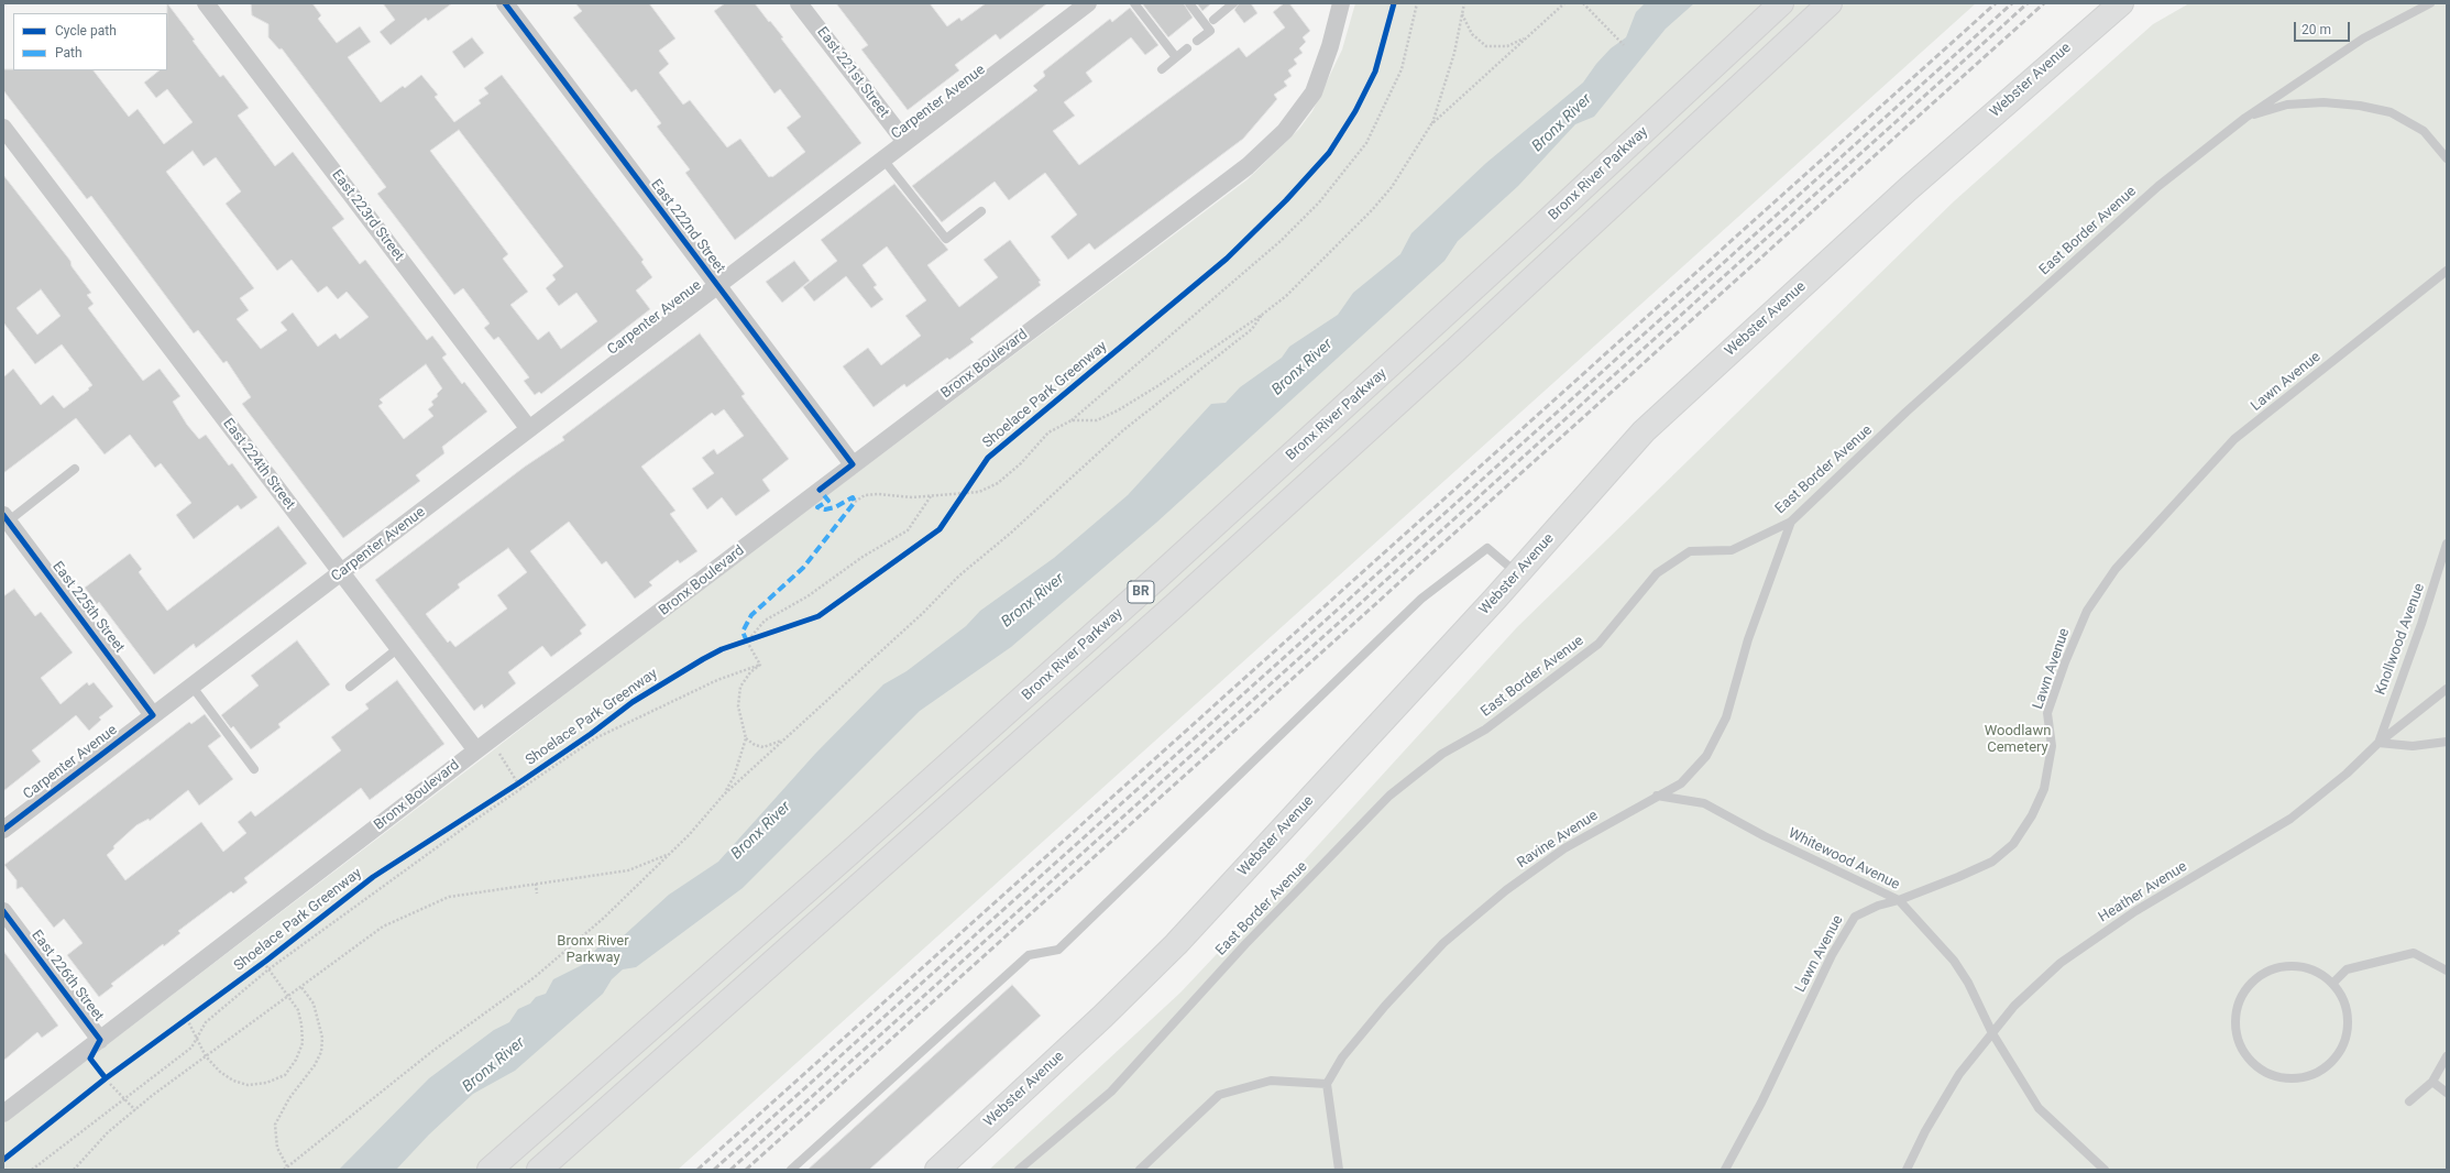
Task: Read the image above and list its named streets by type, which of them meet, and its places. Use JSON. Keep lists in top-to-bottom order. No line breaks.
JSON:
{"streets":{"main road":["Webster Avenue","Bronx River Parkway","BR"],"street":["East 221st Street","Carpenter Avenue","East 223rd Street","East 222nd Street","Bronx Boulevard","East 224th Street","East 225th Street","East 226th Street"],"lane":["East Border Avenue","Lawn Avenue","Knollwood Avenue","Ravine Avenue","Whitewood Avenue","Heather Avenue"],"cycle path":["Shoelace Park Greenway"]},"crossings":[["East 221st Street","Carpenter Avenue"],["Carpenter Avenue","East 223rd Street"],["Carpenter Avenue","East 222nd Street"],["Carpenter Avenue","East 224th Street"],["Carpenter Avenue","East 225th Street"],["East 222nd Street","Bronx Boulevard"],["East Border Avenue","Ravine Avenue"],["Bronx Boulevard","East 224th Street"],["Bronx Boulevard","East 226th Street"],["Lawn Avenue","Whitewood Avenue"],["Knollwood Avenue","Heather Avenue"],["Ravine Avenue","Whitewood Avenue"],["Whitewood Avenue","Heather Avenue"]],"water":["Bronx River"],"parks":["Woodlawn Cemetery","Bronx River Parkway"],"legend":["Cycle path","Path"],"scale_bar":"20 m"}
